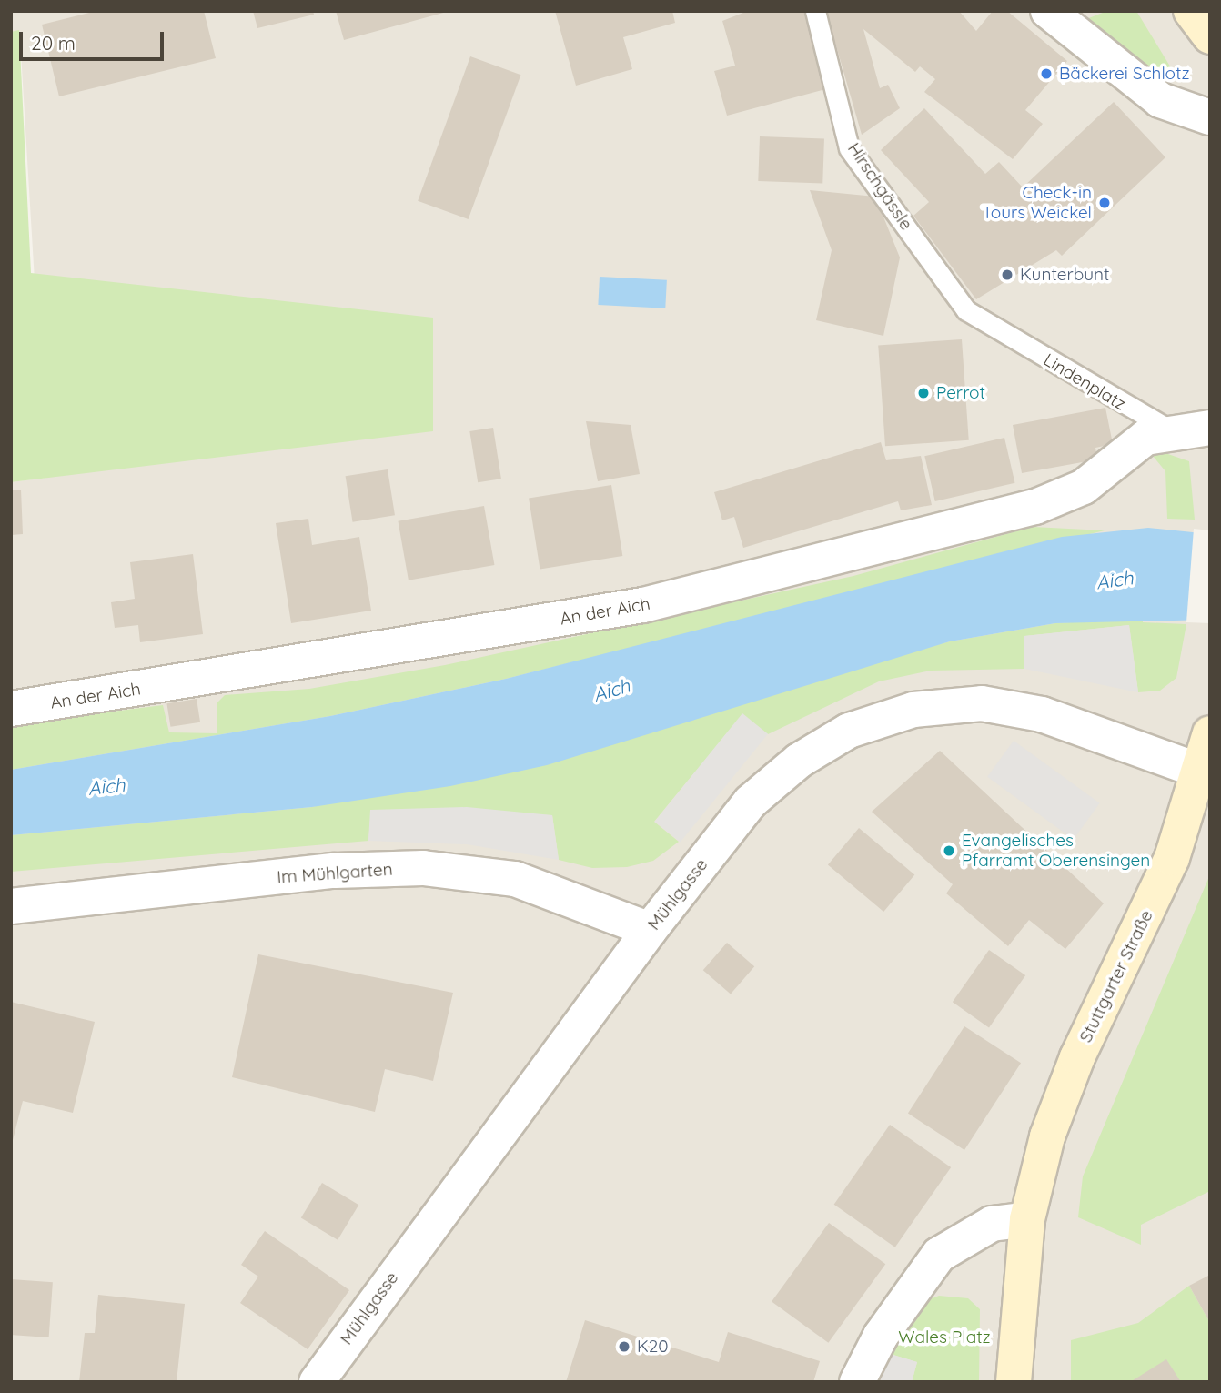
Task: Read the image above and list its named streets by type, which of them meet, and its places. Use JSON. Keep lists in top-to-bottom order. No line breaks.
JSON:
{"streets":{"main road":["Stuttgarter Straße"],"street":["An der Aich","Im Mühlgarten","Mühlgasse"],"lane":["Hirschgässle","Lindenplatz"]},"crossings":[["Hirschgässle","Lindenplatz"],["Lindenplatz","An der Aich"],["Im Mühlgarten","Mühlgasse"],["Mühlgasse","Stuttgarter Straße"]],"water":["Aich"],"parks":["Wales Platz"],"places":["Bäckerei Schlotz","Check-in Tours Weickel","Kunterbunt","Perrot","Evangelisches Pfarramt Oberensingen","K20"],"scale_bar":"20 m"}
